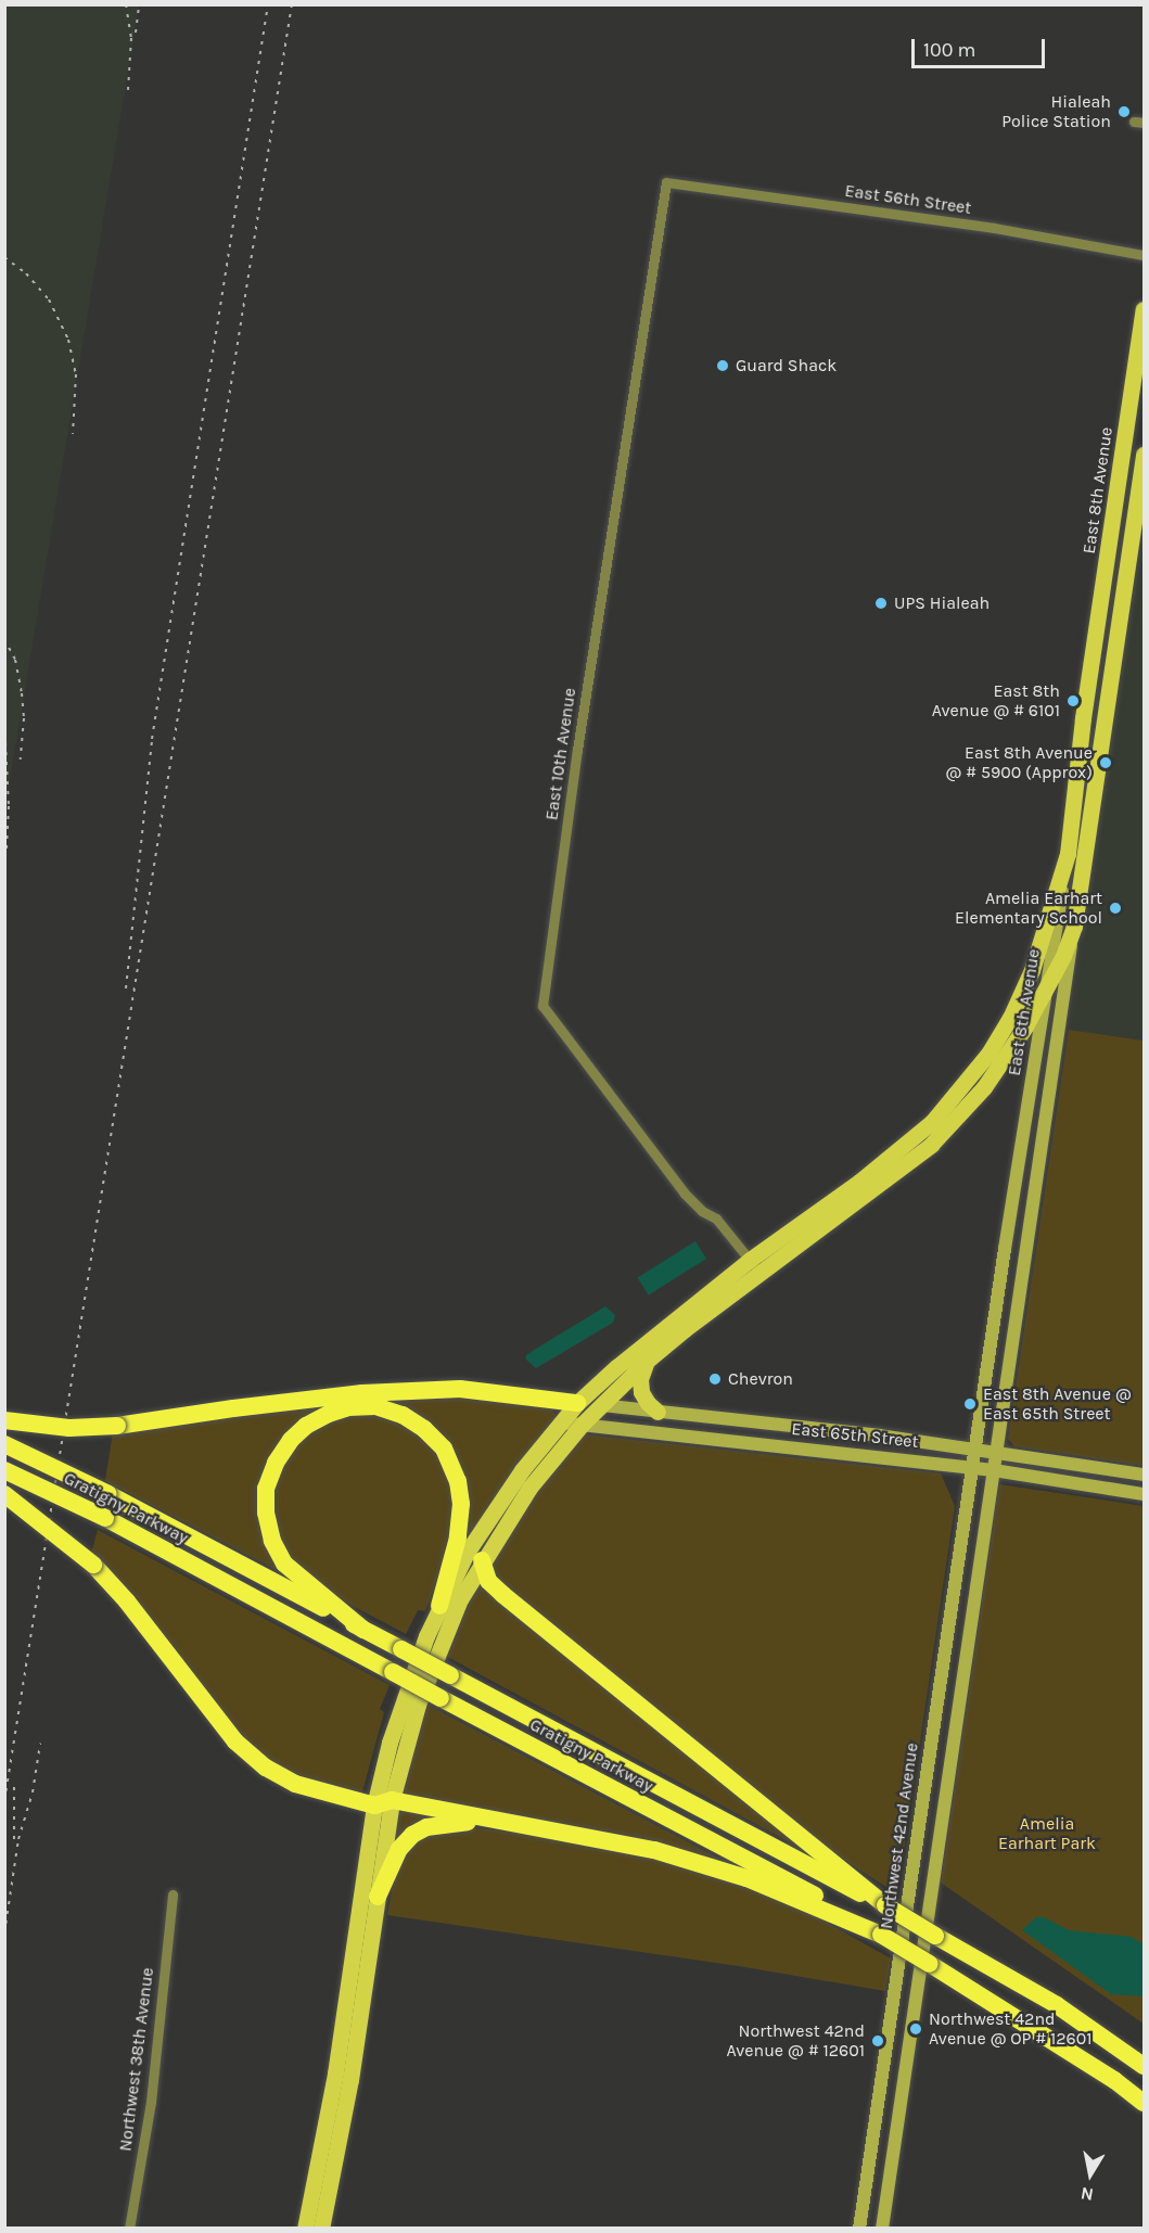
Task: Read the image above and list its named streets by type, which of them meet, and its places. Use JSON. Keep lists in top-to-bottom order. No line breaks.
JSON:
{"streets":{"highway":["Gratigny Parkway"],"main road":["East 8th Avenue","East 65th Street","Northwest 42nd Avenue"],"street":["East 56th Street","East 10th Avenue","Northwest 38th Avenue"]},"crossings":[["East 56th Street","East 10th Avenue"],["East 8th Avenue","East 65th Street"],["East 8th Avenue","Northwest 42nd Avenue"],["East 65th Street","Northwest 42nd Avenue"]],"parks":["Amelia Earhart Park"],"places":["Hialeah Police Station","Guard Shack","UPS Hialeah","East 8th Avenue @ # 6101","East 8th Avenue @ # 5900 (Approx)","Amelia Earhart Elementary School","Chevron","East 8th Avenue @ East 65th Street","Northwest 42nd Avenue @ OP # 12601","Northwest 42nd Avenue @ # 12601"],"scale_bar":"100 m","north":"bottom"}
